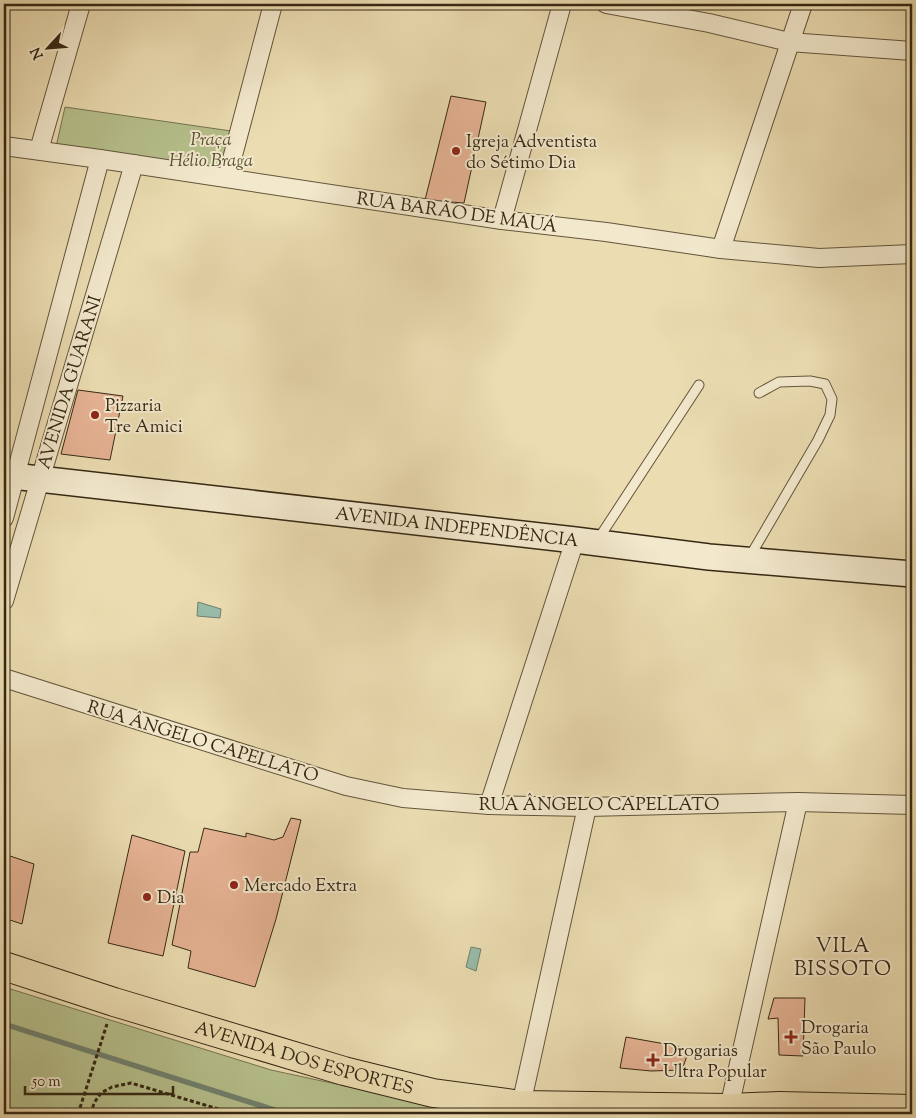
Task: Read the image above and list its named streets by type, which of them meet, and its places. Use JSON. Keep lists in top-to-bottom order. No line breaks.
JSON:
{"streets":{"main road":["AVENIDA INDEPENDÊNCIA","AVENIDA DOS ESPORTES"],"street":["RUA BARÃO DE MAUÁ","AVENIDA GUARANI","RUA ÂNGELO CAPELLATO"]},"crossings":[["RUA BARÃO DE MAUÁ","AVENIDA GUARANI"],["AVENIDA GUARANI","AVENIDA INDEPENDÊNCIA"]],"districts":["VILA BISSOTO"],"parks":["Praça Hélio Braga"],"places":{"other":["Igreja Adventista do Sétimo Dia","Pizzaria Tre Amici","Mercado Extra","Dia"],"health":["Drogaria São Paulo","Drogarias Ultra Popular"]},"scale_bar":"50 m","north":"bottom left"}
